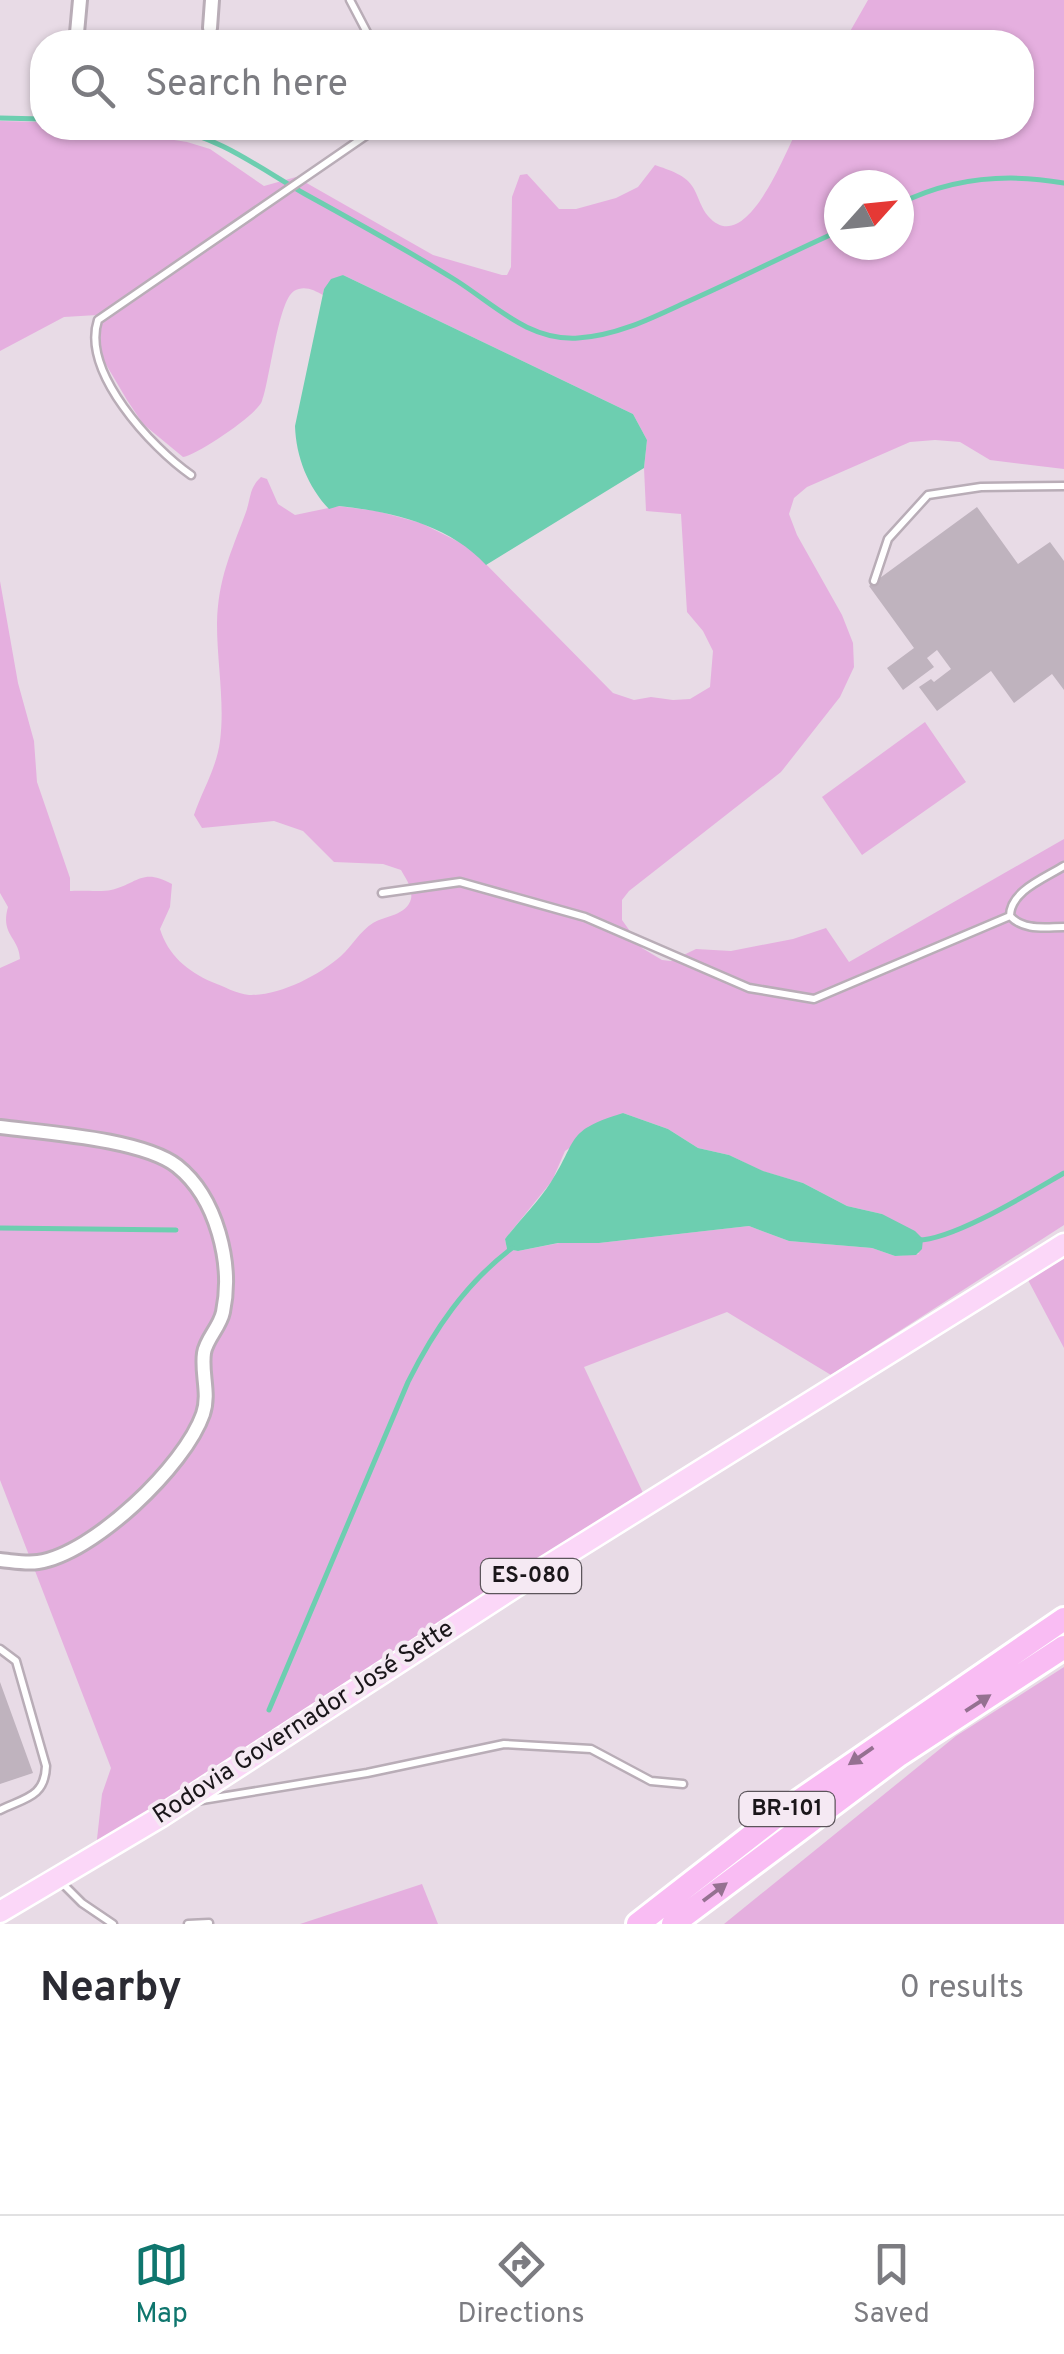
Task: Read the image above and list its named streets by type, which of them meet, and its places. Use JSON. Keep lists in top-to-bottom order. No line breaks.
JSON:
{"streets":{"highway":["BR-101"],"main road":["ES-080","Rodovia Governador José Sette"]},"north":"top right","page":{"search":"Search here","heading":["Nearby","0 results"],"nav":["Map","Directions","Saved"]}}
